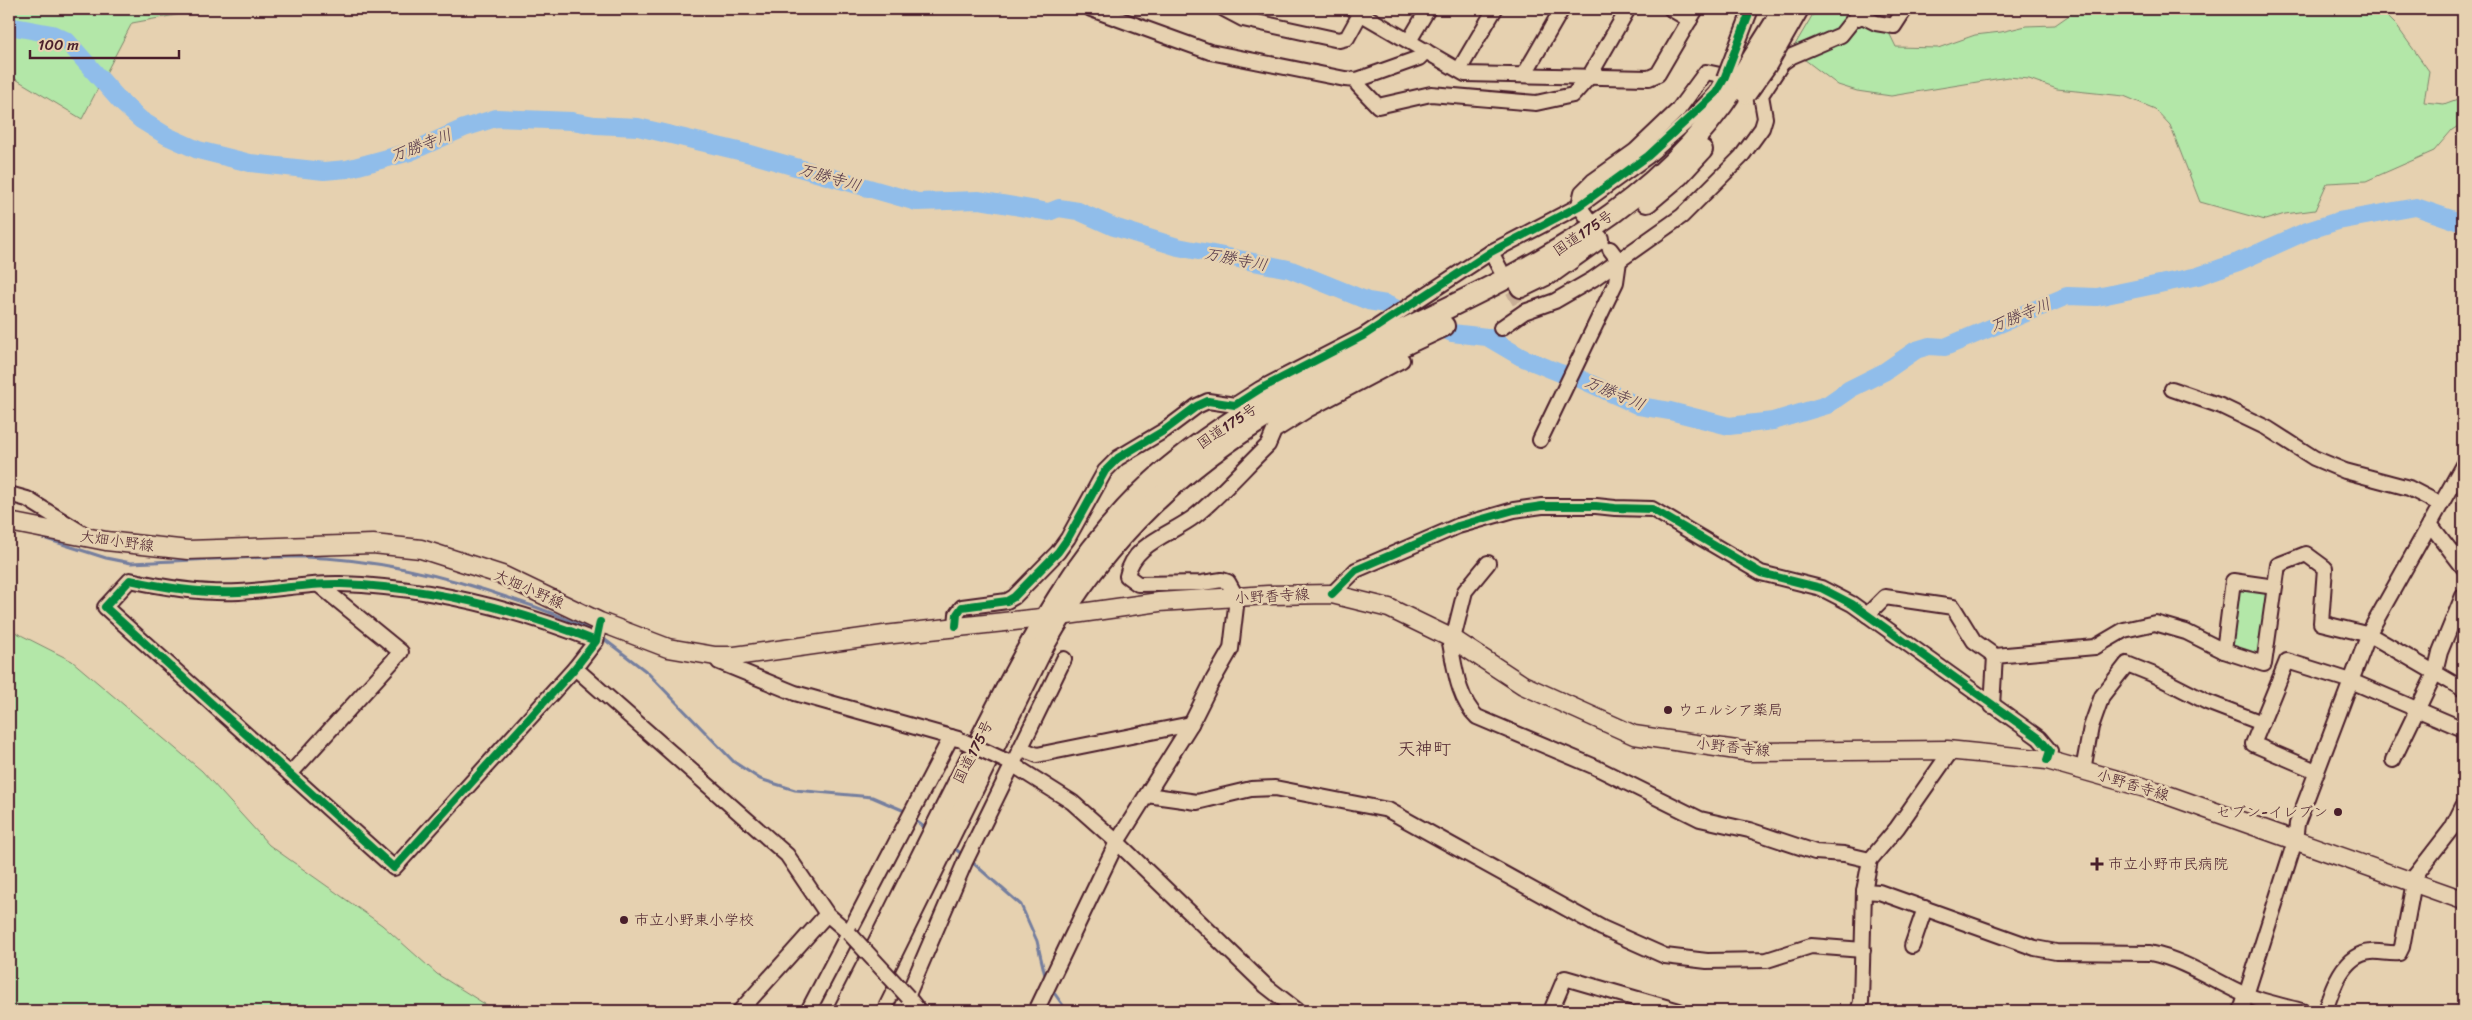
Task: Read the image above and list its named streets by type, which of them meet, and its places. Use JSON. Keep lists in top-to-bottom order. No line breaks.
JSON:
{"streets":{"highway":["国道175号"],"main road":["大畑小野線","小野香寺線"]},"crossings":[["国道175号","大畑小野線"],["国道175号","小野香寺線"],["大畑小野線","小野香寺線"]],"districts":["天神町"],"water":["万勝寺川"],"places":{"other":["ウエルシア薬局","セブン-イレブン","市立小野東小学校"],"health":["市立小野市民病院"]},"scale_bar":"100 m"}
